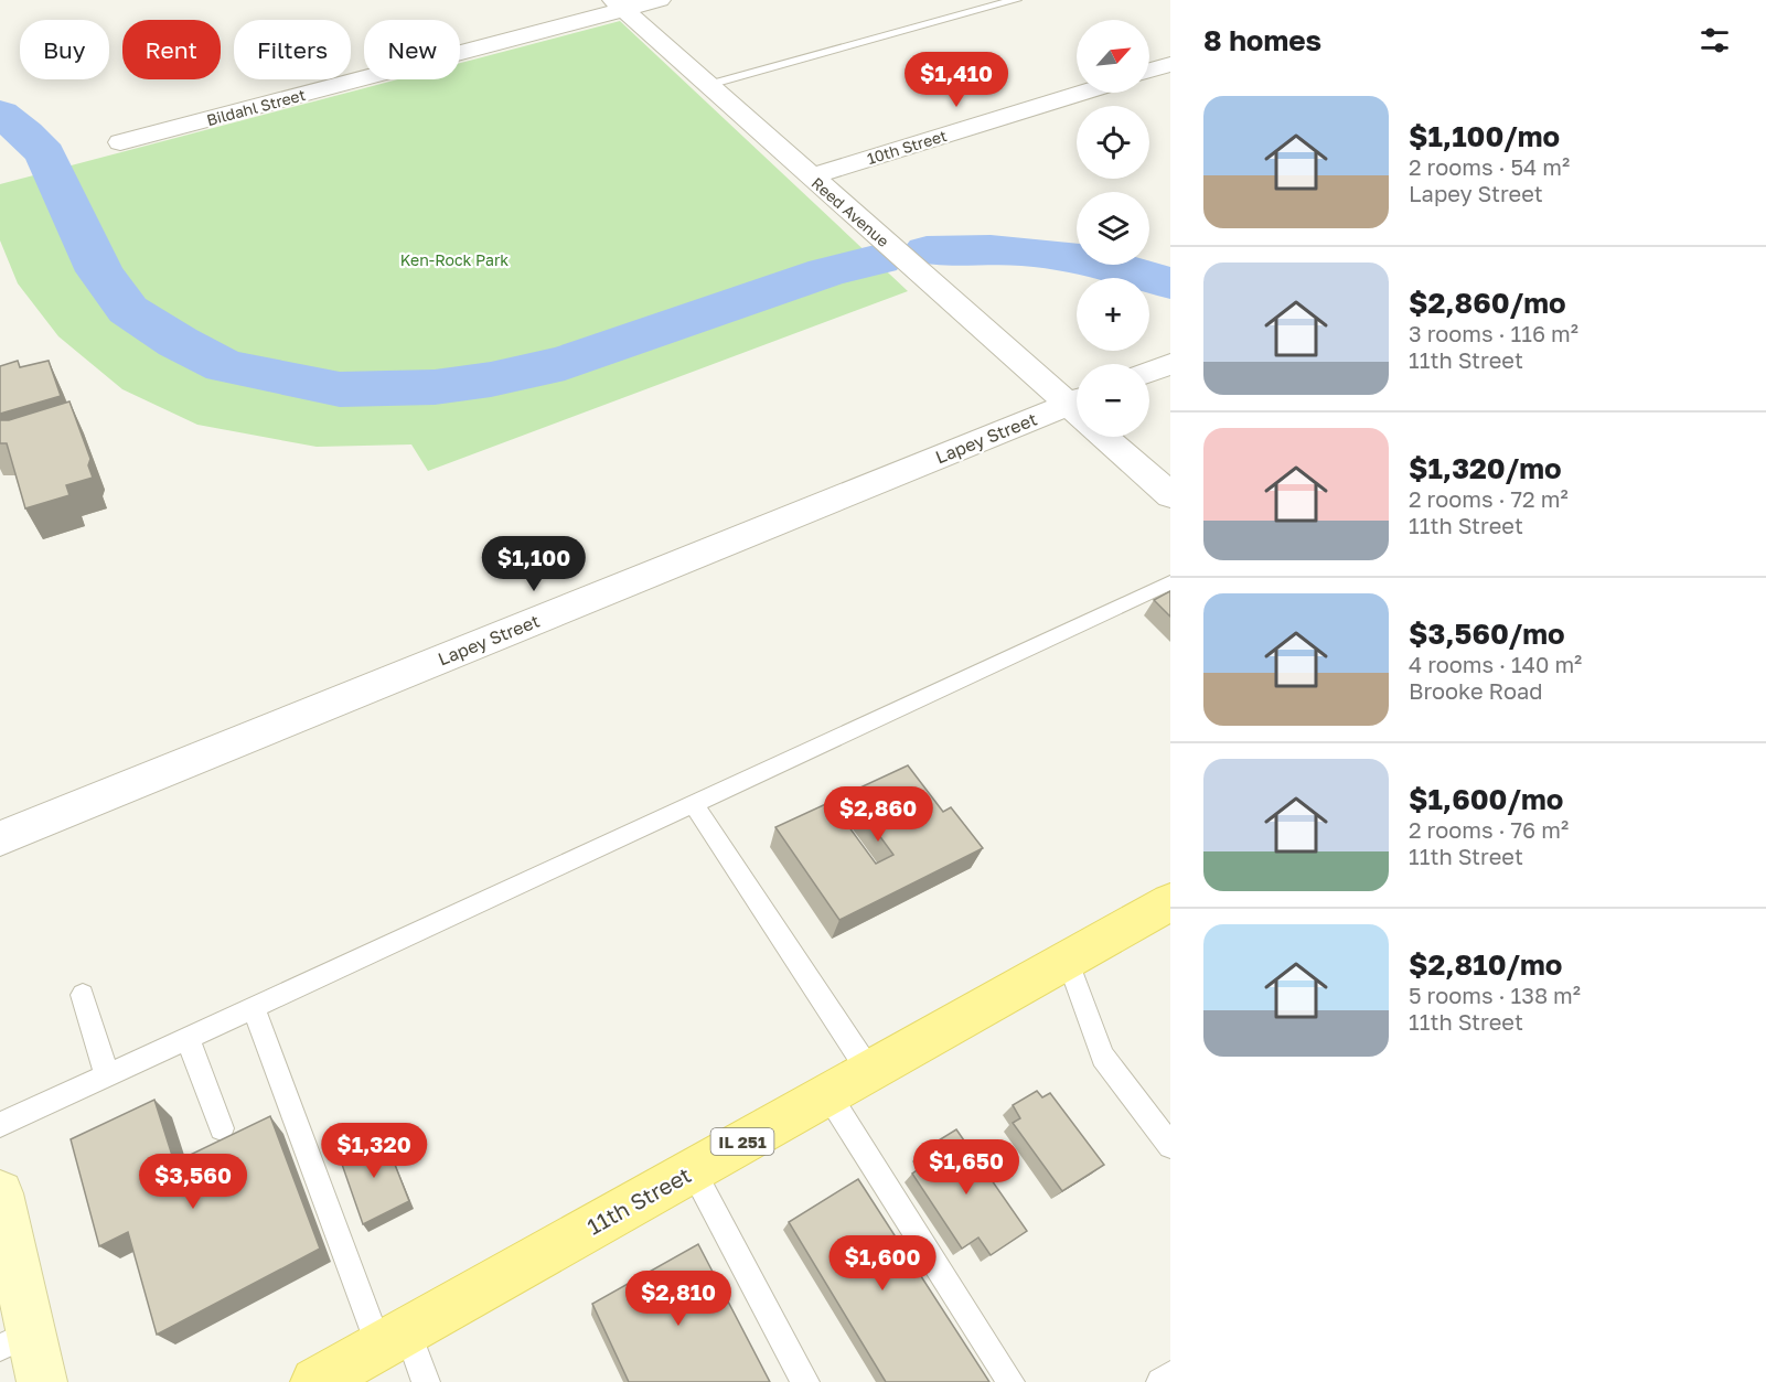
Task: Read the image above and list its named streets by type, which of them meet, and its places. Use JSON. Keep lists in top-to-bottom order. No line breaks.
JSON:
{"streets":{"main road":["IL 251","11th Street"],"street":["Bildahl Street","10th Street","Reed Avenue","Lapey Street"]},"crossings":[["Bildahl Street","Reed Avenue"],["10th Street","Reed Avenue"]],"parks":["Ken-Rock Park"],"north":"top right","page":{"heading":"8 homes","map_buttons":["+","−"],"chip":["Buy","Rent","Filters","New"],"price":["$1,410","$1,100","$2,860","$1,320","$1,650","$3,560","$1,600","$2,810"],"list":[{"name":"$1,100/mo","note":"2 rooms · 54 m² · Lapey Street"},{"name":"$2,860/mo","note":"3 rooms · 116 m² · 11th Street"},{"name":"$1,320/mo","note":"2 rooms · 72 m² · 11th Street"},{"name":"$3,560/mo","note":"4 rooms · 140 m² · Brooke Road"},{"name":"$1,600/mo","note":"2 rooms · 76 m² · 11th Street"},{"name":"$2,810/mo","note":"5 rooms · 138 m² · 11th Street"}]}}
